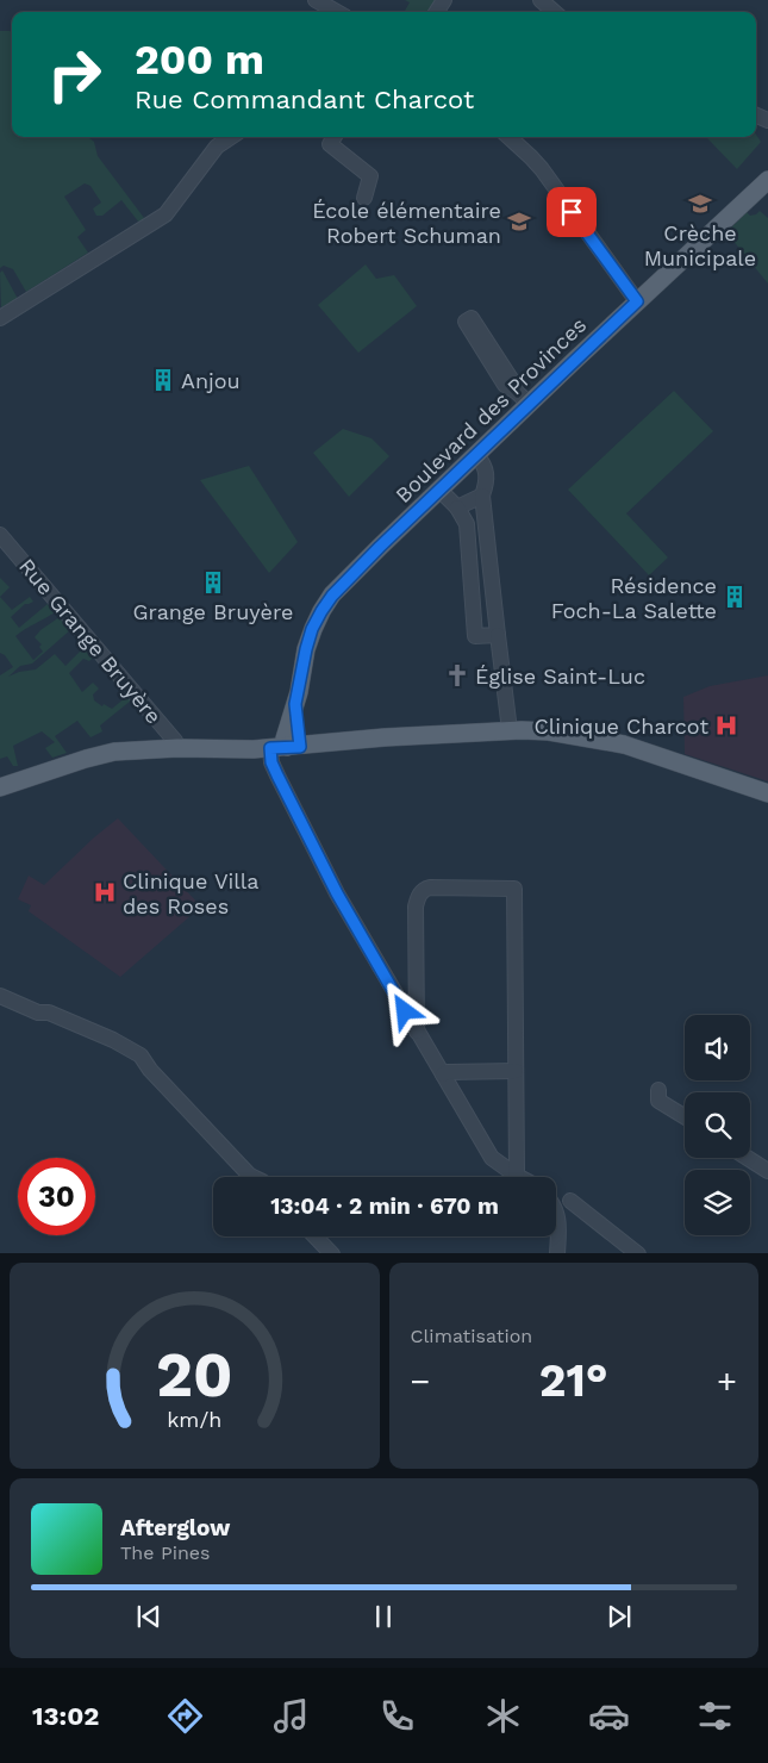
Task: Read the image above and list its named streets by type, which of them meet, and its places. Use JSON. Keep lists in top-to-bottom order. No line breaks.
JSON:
{"streets":{"main road":["Boulevard des Provinces"],"street":["Rue Grange Bruyère"]},"places":{"school or university":["Crèche Municipale","École élémentaire Robert Schuman"],"building":["Anjou","Grange Bruyère","Résidence Foch-La Salette"],"church":["Église Saint-Luc"],"hospital":["Clinique Charcot","Clinique Villa des Roses"]},"page":{"turn":["200 m","Rue Commandant Charcot"],"limit":"30","trip":"13:04 · 2 min · 670 m","tile":"Climatisation","heat":["−","21°","+"],"song":["Afterglow","The Pines"],"tabs":"13:02","gauge":["20","km/h"]}}
